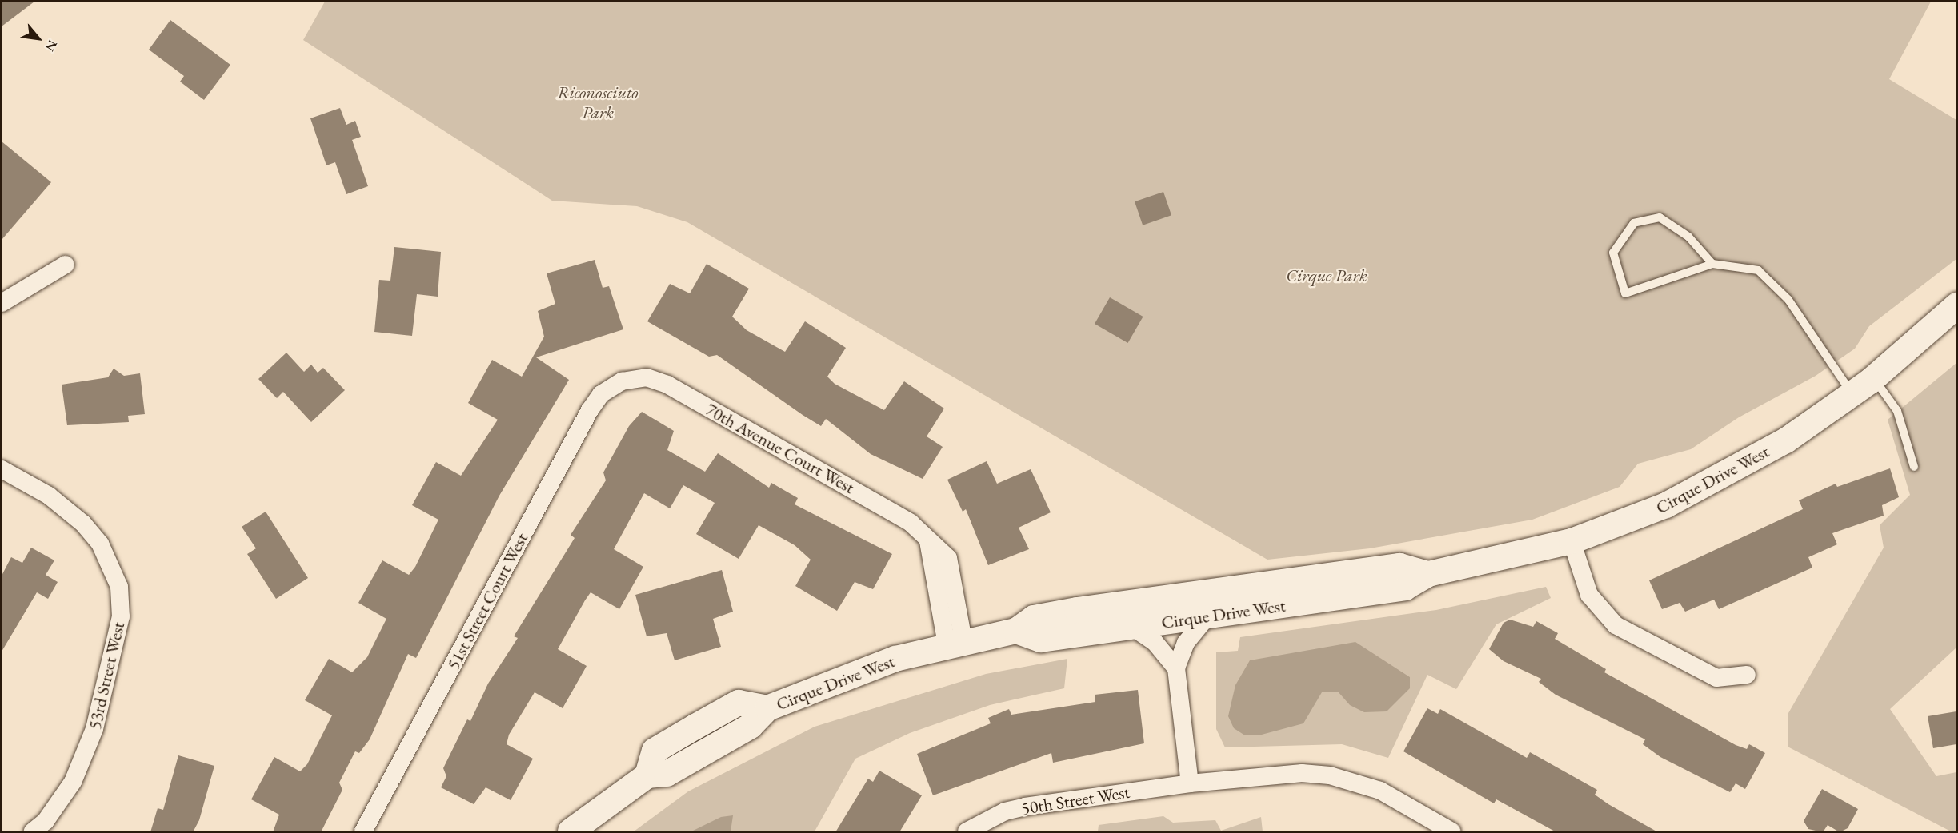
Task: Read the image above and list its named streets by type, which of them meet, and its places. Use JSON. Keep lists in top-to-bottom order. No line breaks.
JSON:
{"streets":{"main road":["Cirque Drive West"],"street":["70th Avenue Court West","51st Street Court West","53rd Street West","50th Street West"]},"crossings":[["70th Avenue Court West","Cirque Drive West"],["70th Avenue Court West","51st Street Court West"]],"parks":["Riconosciuto Park","Cirque Park"],"north":"bottom right"}
